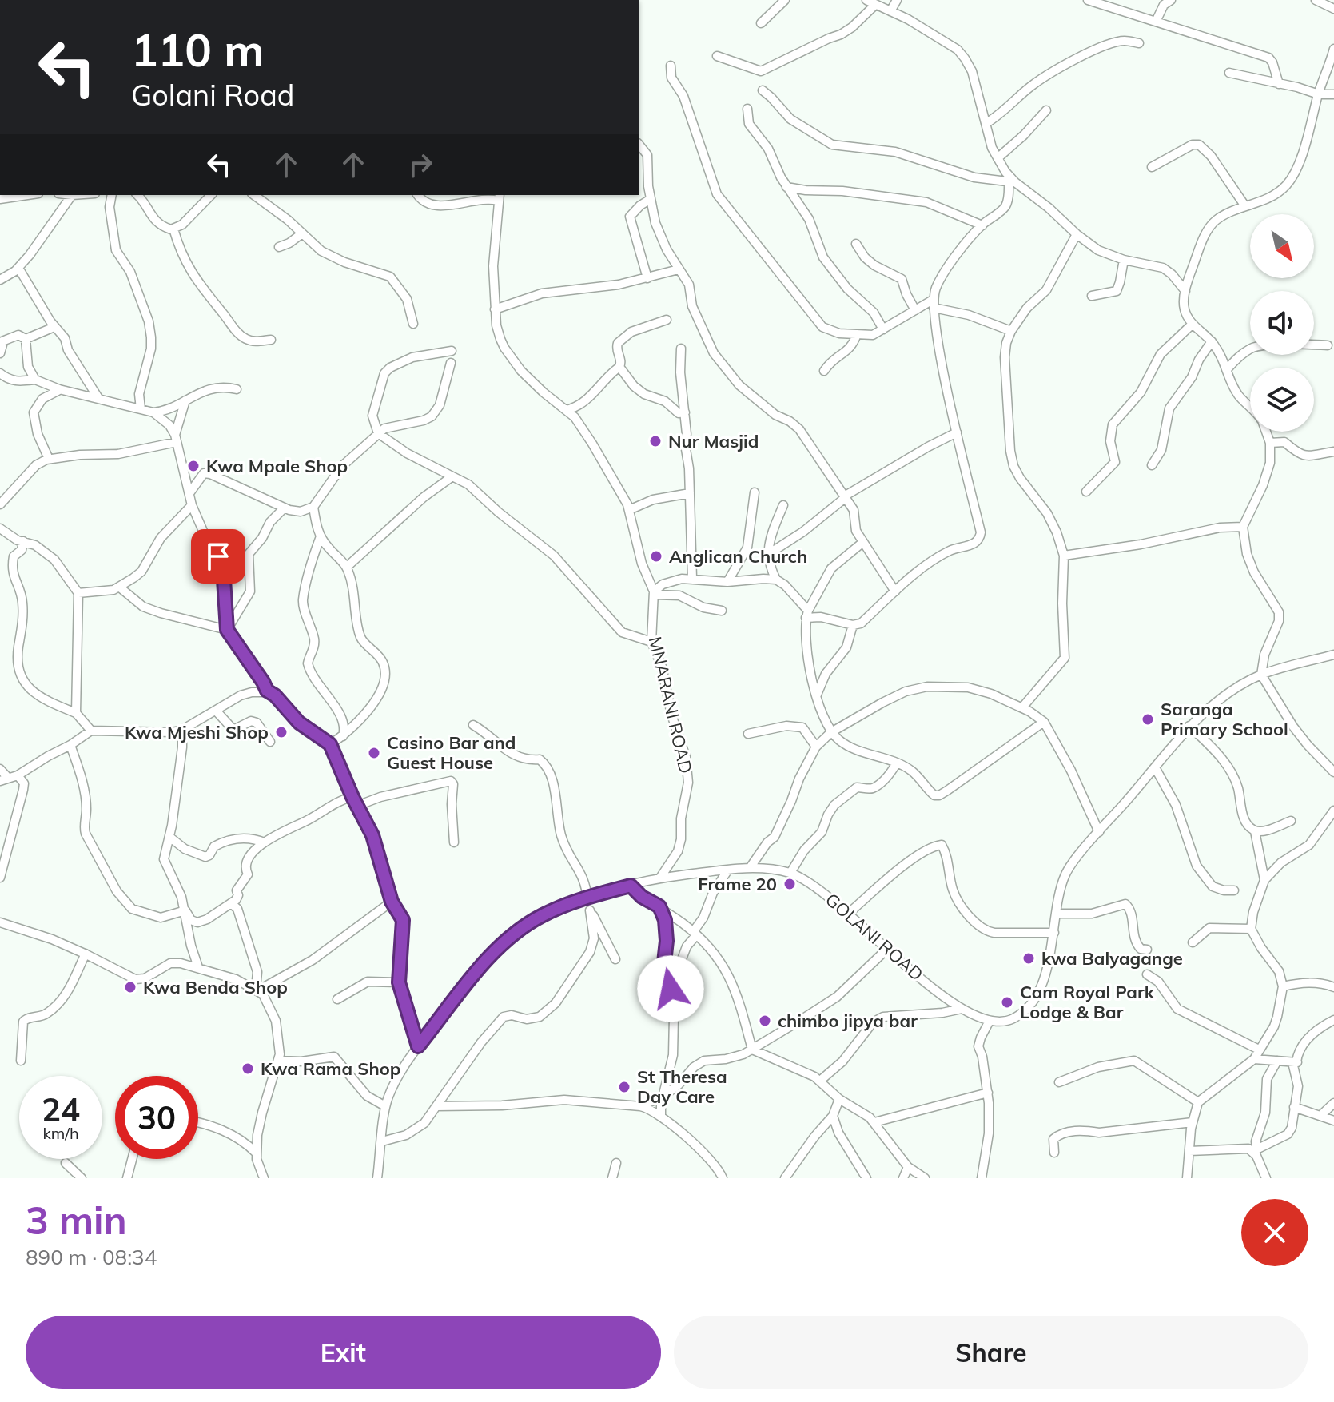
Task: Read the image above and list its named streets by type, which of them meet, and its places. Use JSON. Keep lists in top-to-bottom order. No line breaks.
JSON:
{"streets":{"street":["MNARANI ROAD","GOLANI ROAD"]},"crossings":[["MNARANI ROAD","GOLANI ROAD"]],"places":["Nur Masjid","Kwa Mpale Shop","Anglican Church","Saranga Primary School","Kwa Mjeshi Shop","Casino Bar and Guest House","Frame 20","kwa Balyagange","Kwa Benda Shop","Cam Royal Park Lodge & Bar","chimbo jipya bar","Kwa Rama Shop","St Theresa Day Care"],"north":"bottom right","page":{"turn":["110 m","Golani Road"],"speed":"24 km/h","limit":"30","heading":["3 min","890 m · 08:34"],"buttons":["Exit","Share"]}}
